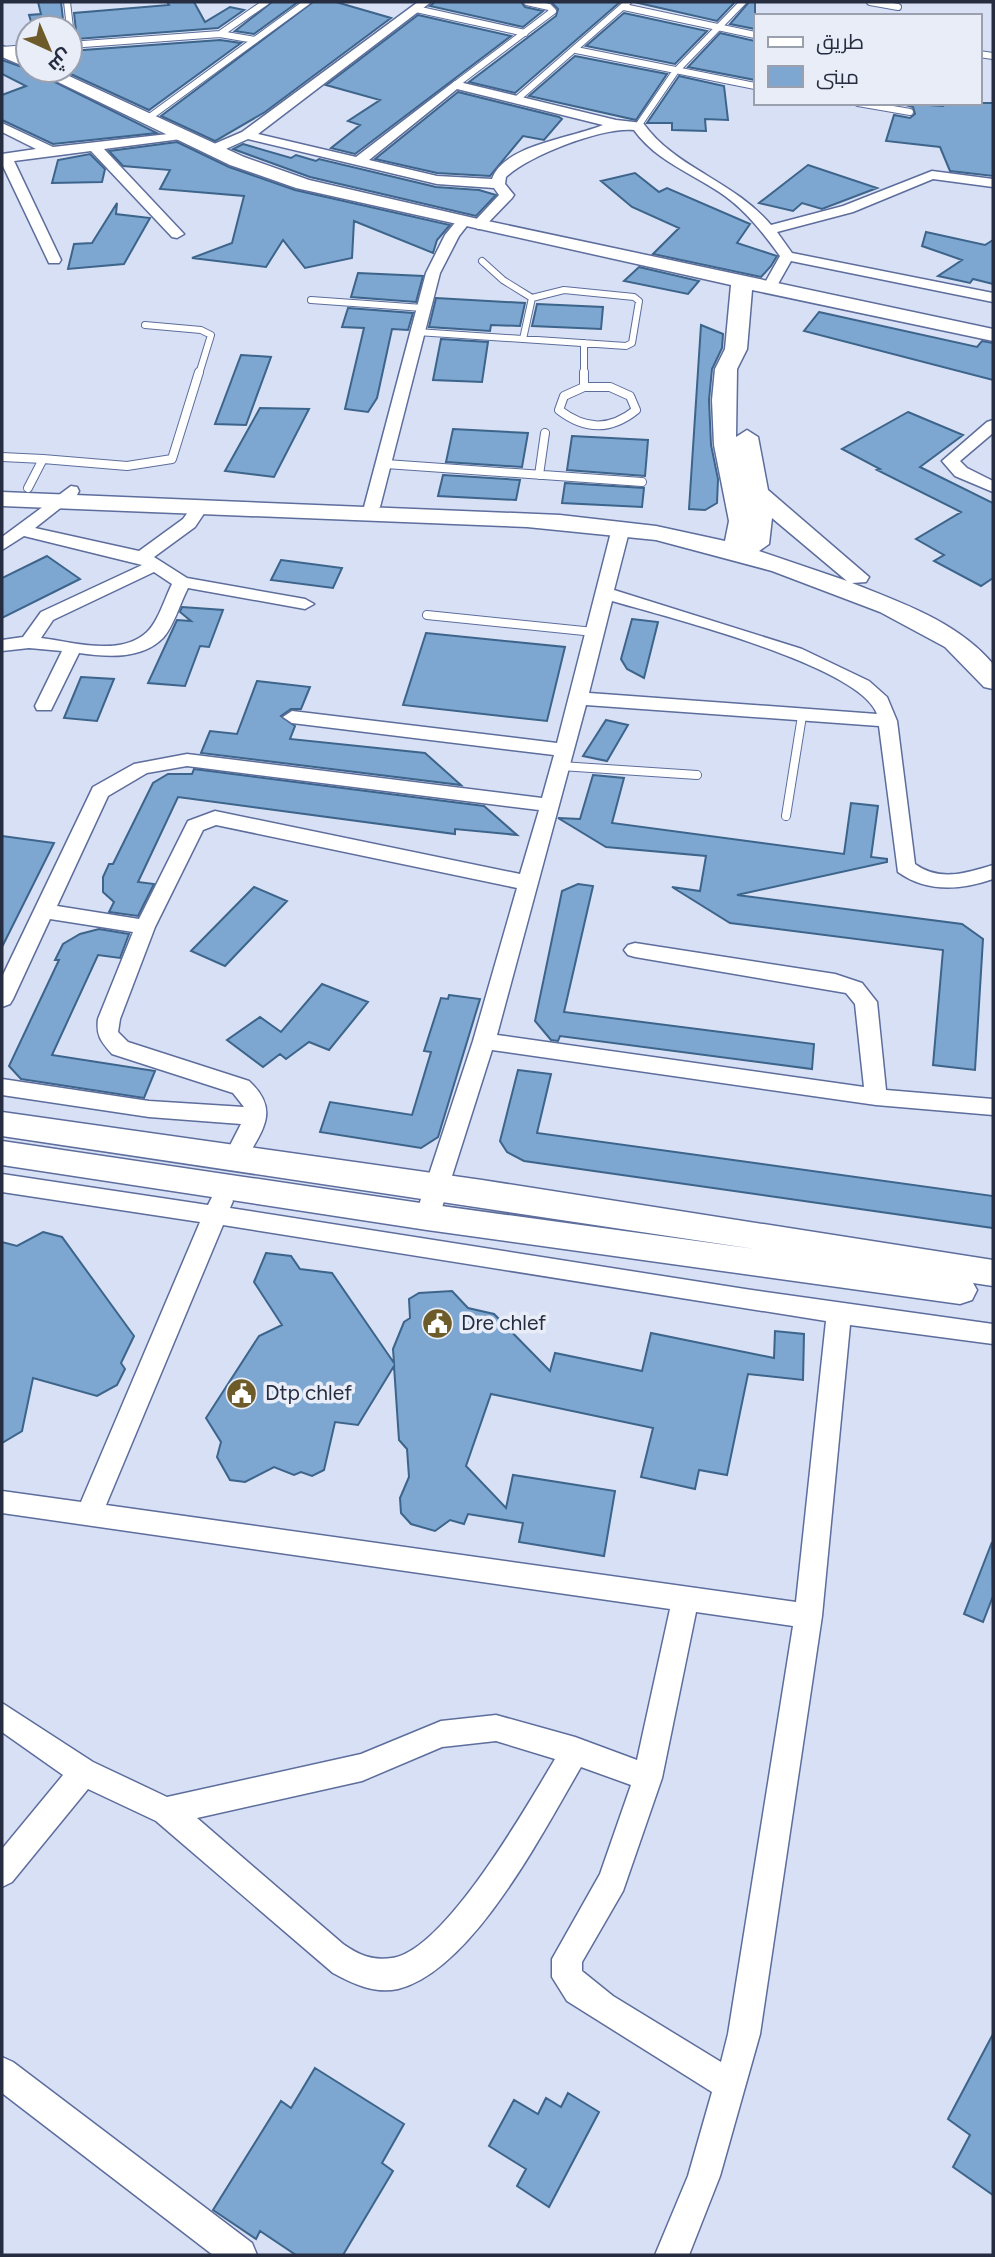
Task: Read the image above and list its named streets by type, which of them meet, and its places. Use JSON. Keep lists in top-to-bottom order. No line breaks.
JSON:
{"places":{"public building":["Dre chlef","Dtp chlef"]},"legend":["طريق","مبنى"],"north":"bottom right"}
